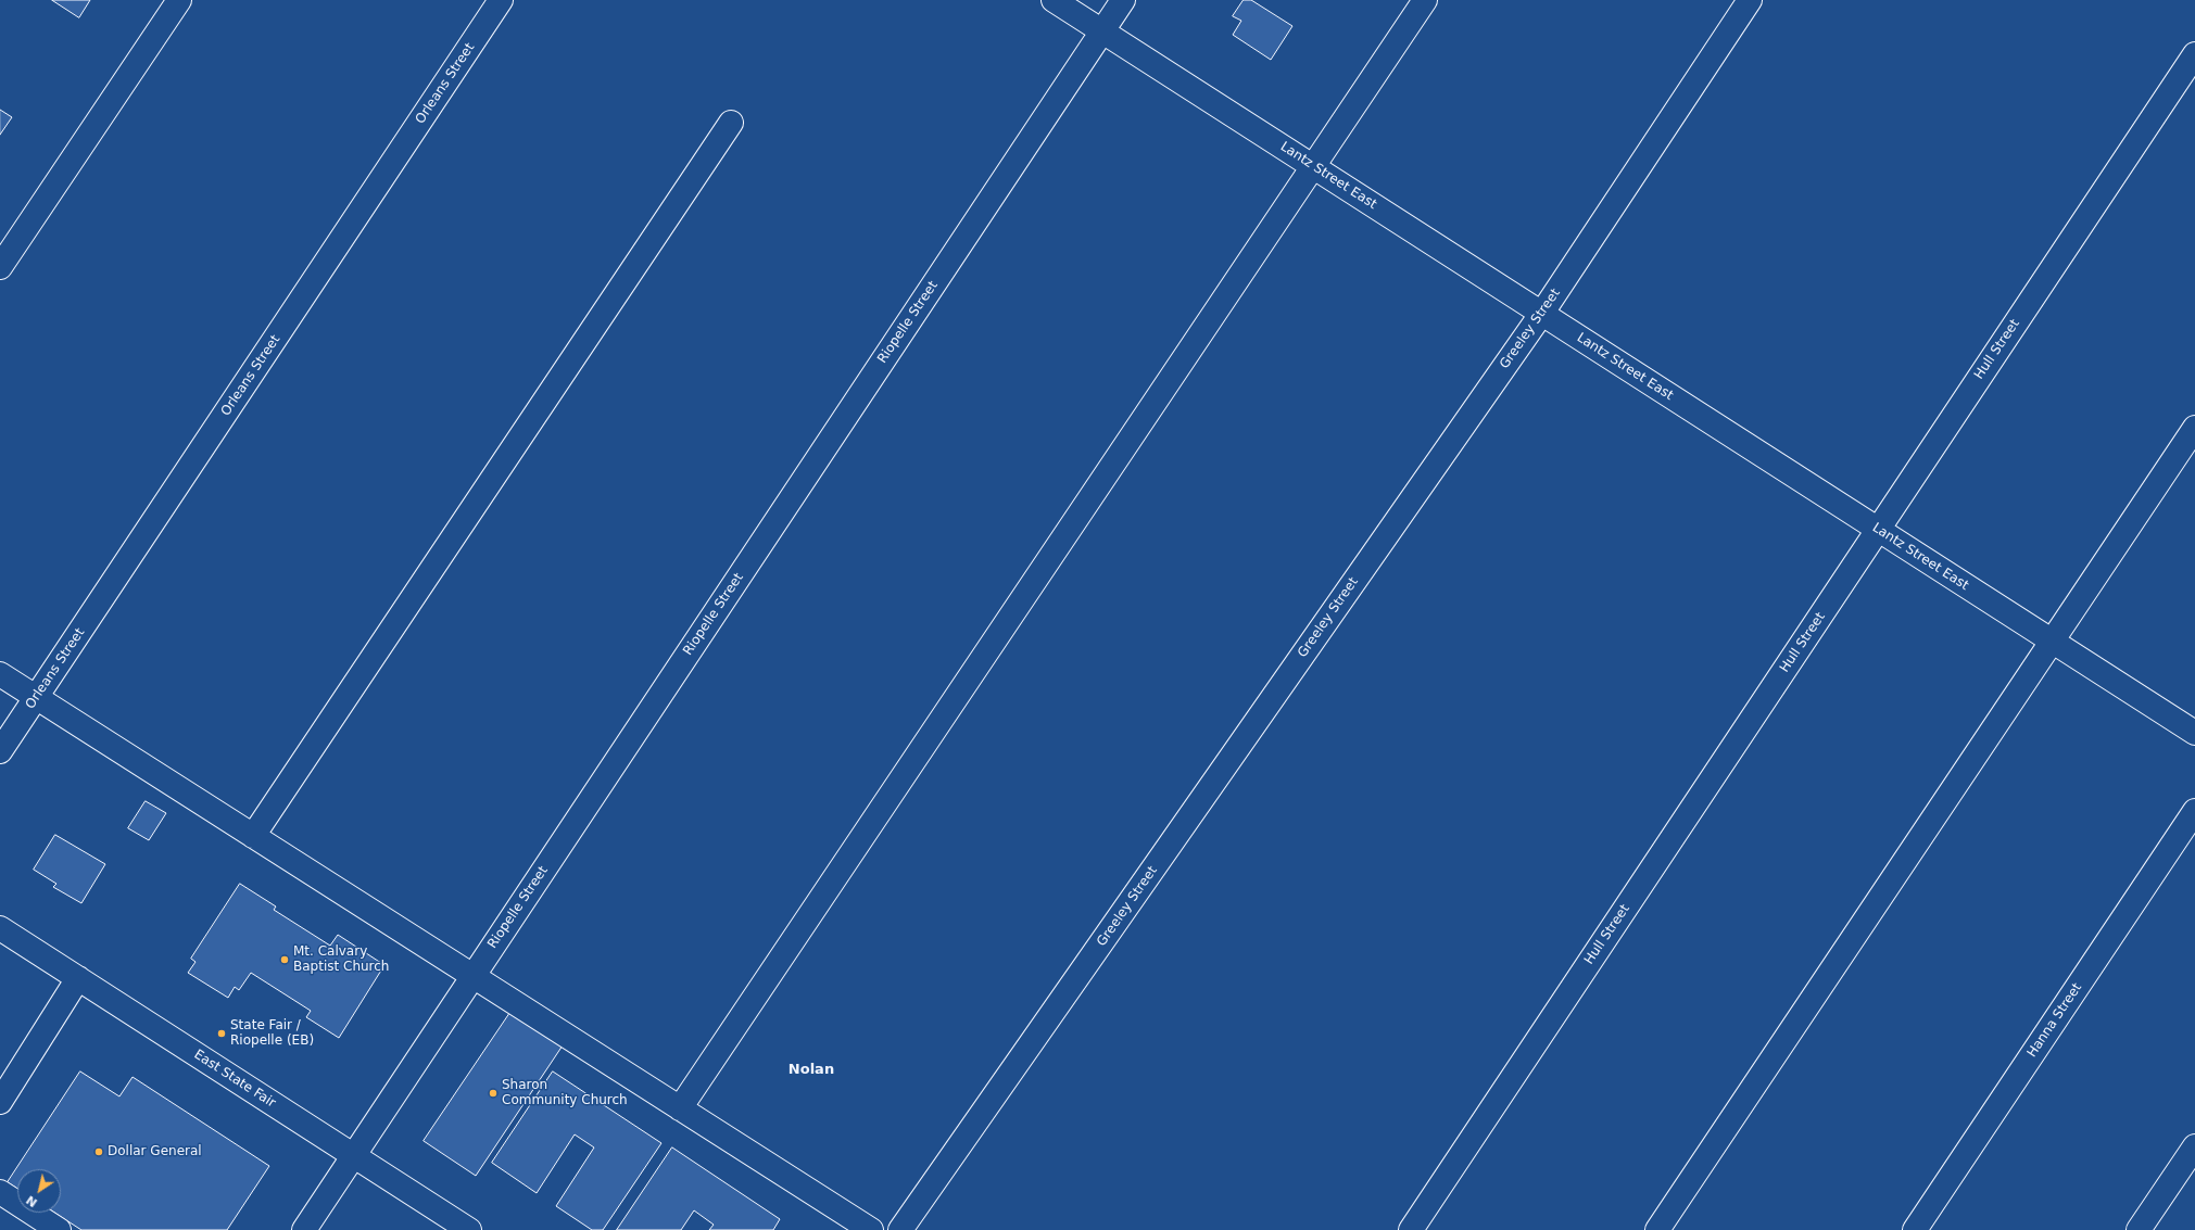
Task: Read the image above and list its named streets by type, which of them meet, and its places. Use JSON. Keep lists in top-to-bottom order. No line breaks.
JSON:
{"streets":{"street":["Orleans Street","Lantz Street East","Riopelle Street","Greeley Street","Hull Street","Hanna Street","East State Fair"]},"crossings":[["Lantz Street East","Riopelle Street"],["Lantz Street East","Greeley Street"],["Lantz Street East","Hull Street"],["Riopelle Street","East State Fair"]],"districts":["Nolan"],"places":["Mt. Calvary Baptist Church","State Fair / Riopelle (EB)","Sharon Community Church","Dollar General"],"north":"bottom left"}
